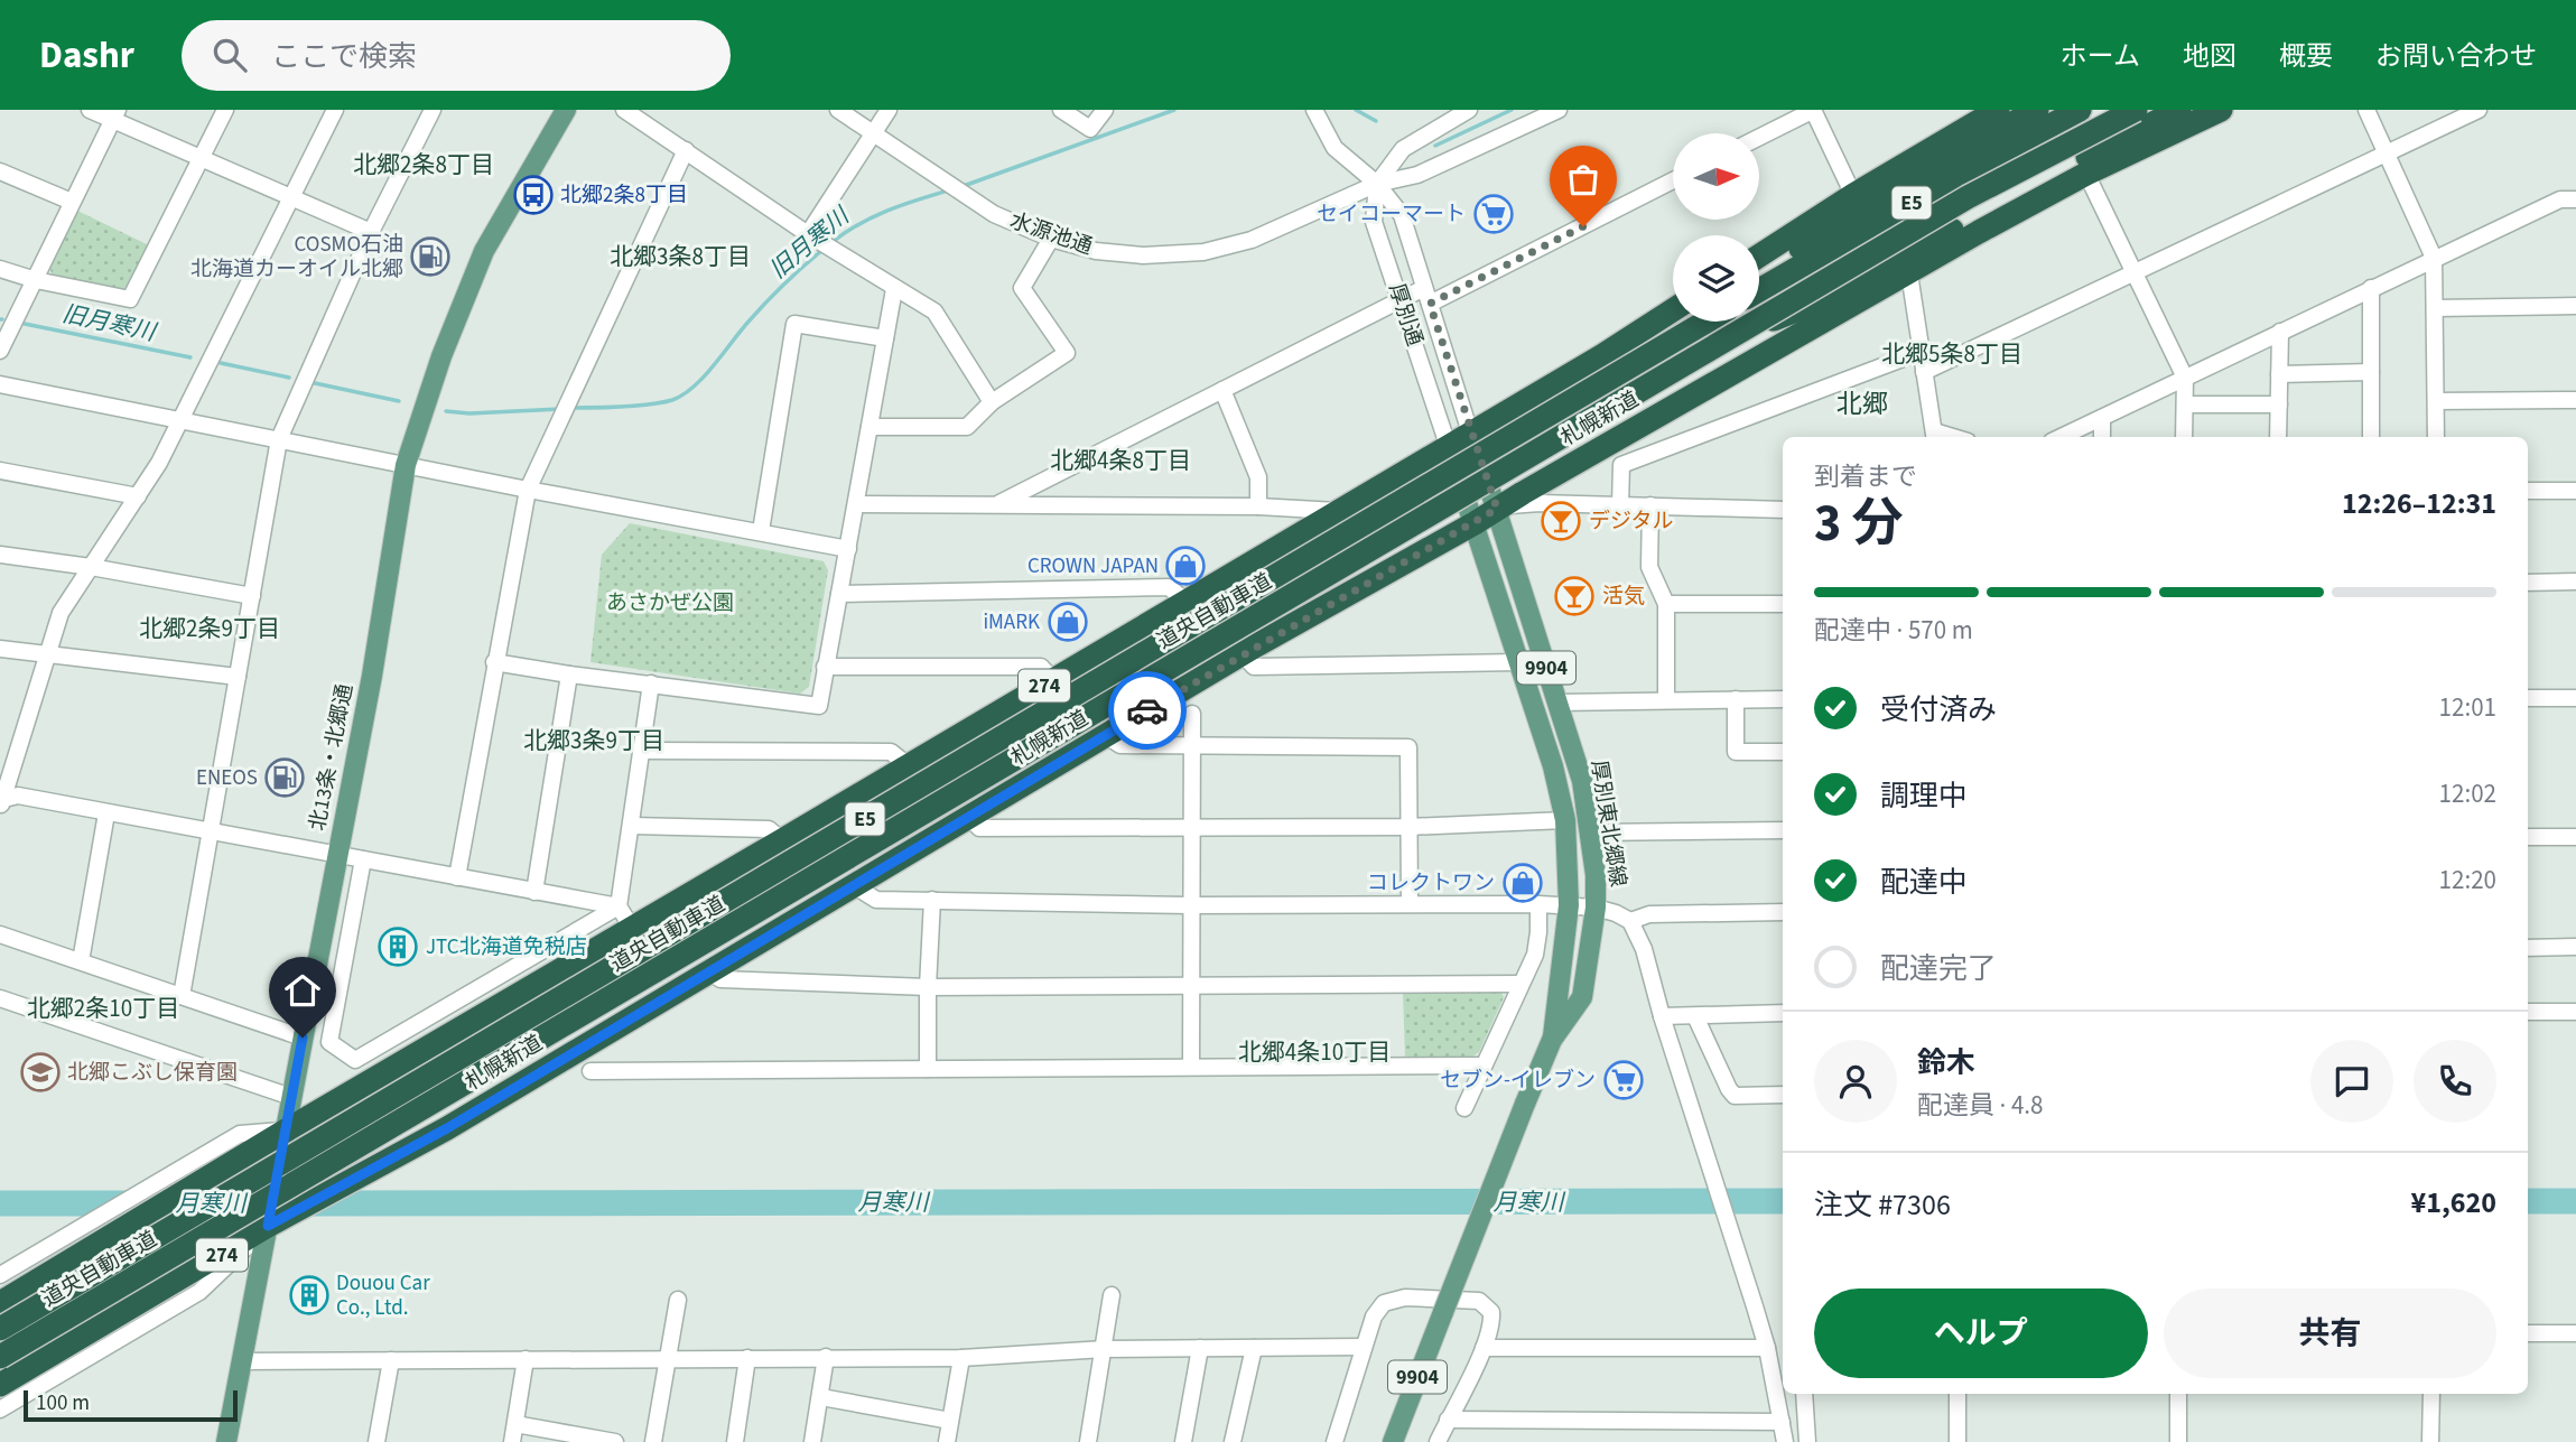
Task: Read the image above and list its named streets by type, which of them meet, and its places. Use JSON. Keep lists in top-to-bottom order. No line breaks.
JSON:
{"streets":{"highway":["E5","札幌新道","道央自動車道","274"],"main road":["9904","北13条・北郷通","厚別東北郷線"],"street":["水源池通","厚別通"]},"crossings":[["水源池通","厚別通"],["厚別通","274"],["厚別通","厚別東北郷線"],["札幌新道","北13条・北郷通"],["札幌新道","厚別東北郷線"],["274","北13条・北郷通"],["274","厚別東北郷線"]],"districts":["北郷2条8丁目","北郷3条8丁目","北郷5条8丁目","北郷","北郷4条8丁目","北郷2条9丁目","北郷3条9丁目","北郷2条10丁目","北郷4条10丁目"],"water":["旧月寒川","月寒川"],"parks":["あさかぜ公園"],"places":{"bus stop":["北郷2条8丁目"],"supermarket":["セイコーマート","セブン-イレブン"],"fuel station":["COSMO石油 北海道カーオイル北郷","ENEOS"],"bar":["デジタル","活気"],"shop":["CROWN JAPAN","iMARK","コレクトワン"],"building":["JTC北海道免税店","Douou Car Co., Ltd."],"school or university":["北郷こぶし保育園"]},"scale_bar":"100 m","north":"right","page":{"header":"Dashr","search":"ここで検索","nav":["ホーム","地図","概要","お問い合わせ"],"heading":["3 分","到着まで","12:26–12:31"],"panel":["鈴木","配達員 · 4.8","注文 #7306","¥1,620"],"bar":"配達中 · 570 m","list":[["受付済み","12:01"],["調理中","12:02"],["配達中","12:20"],"配達完了"],"buttons":["ヘルプ","共有"],"scale":"100 m"}}
